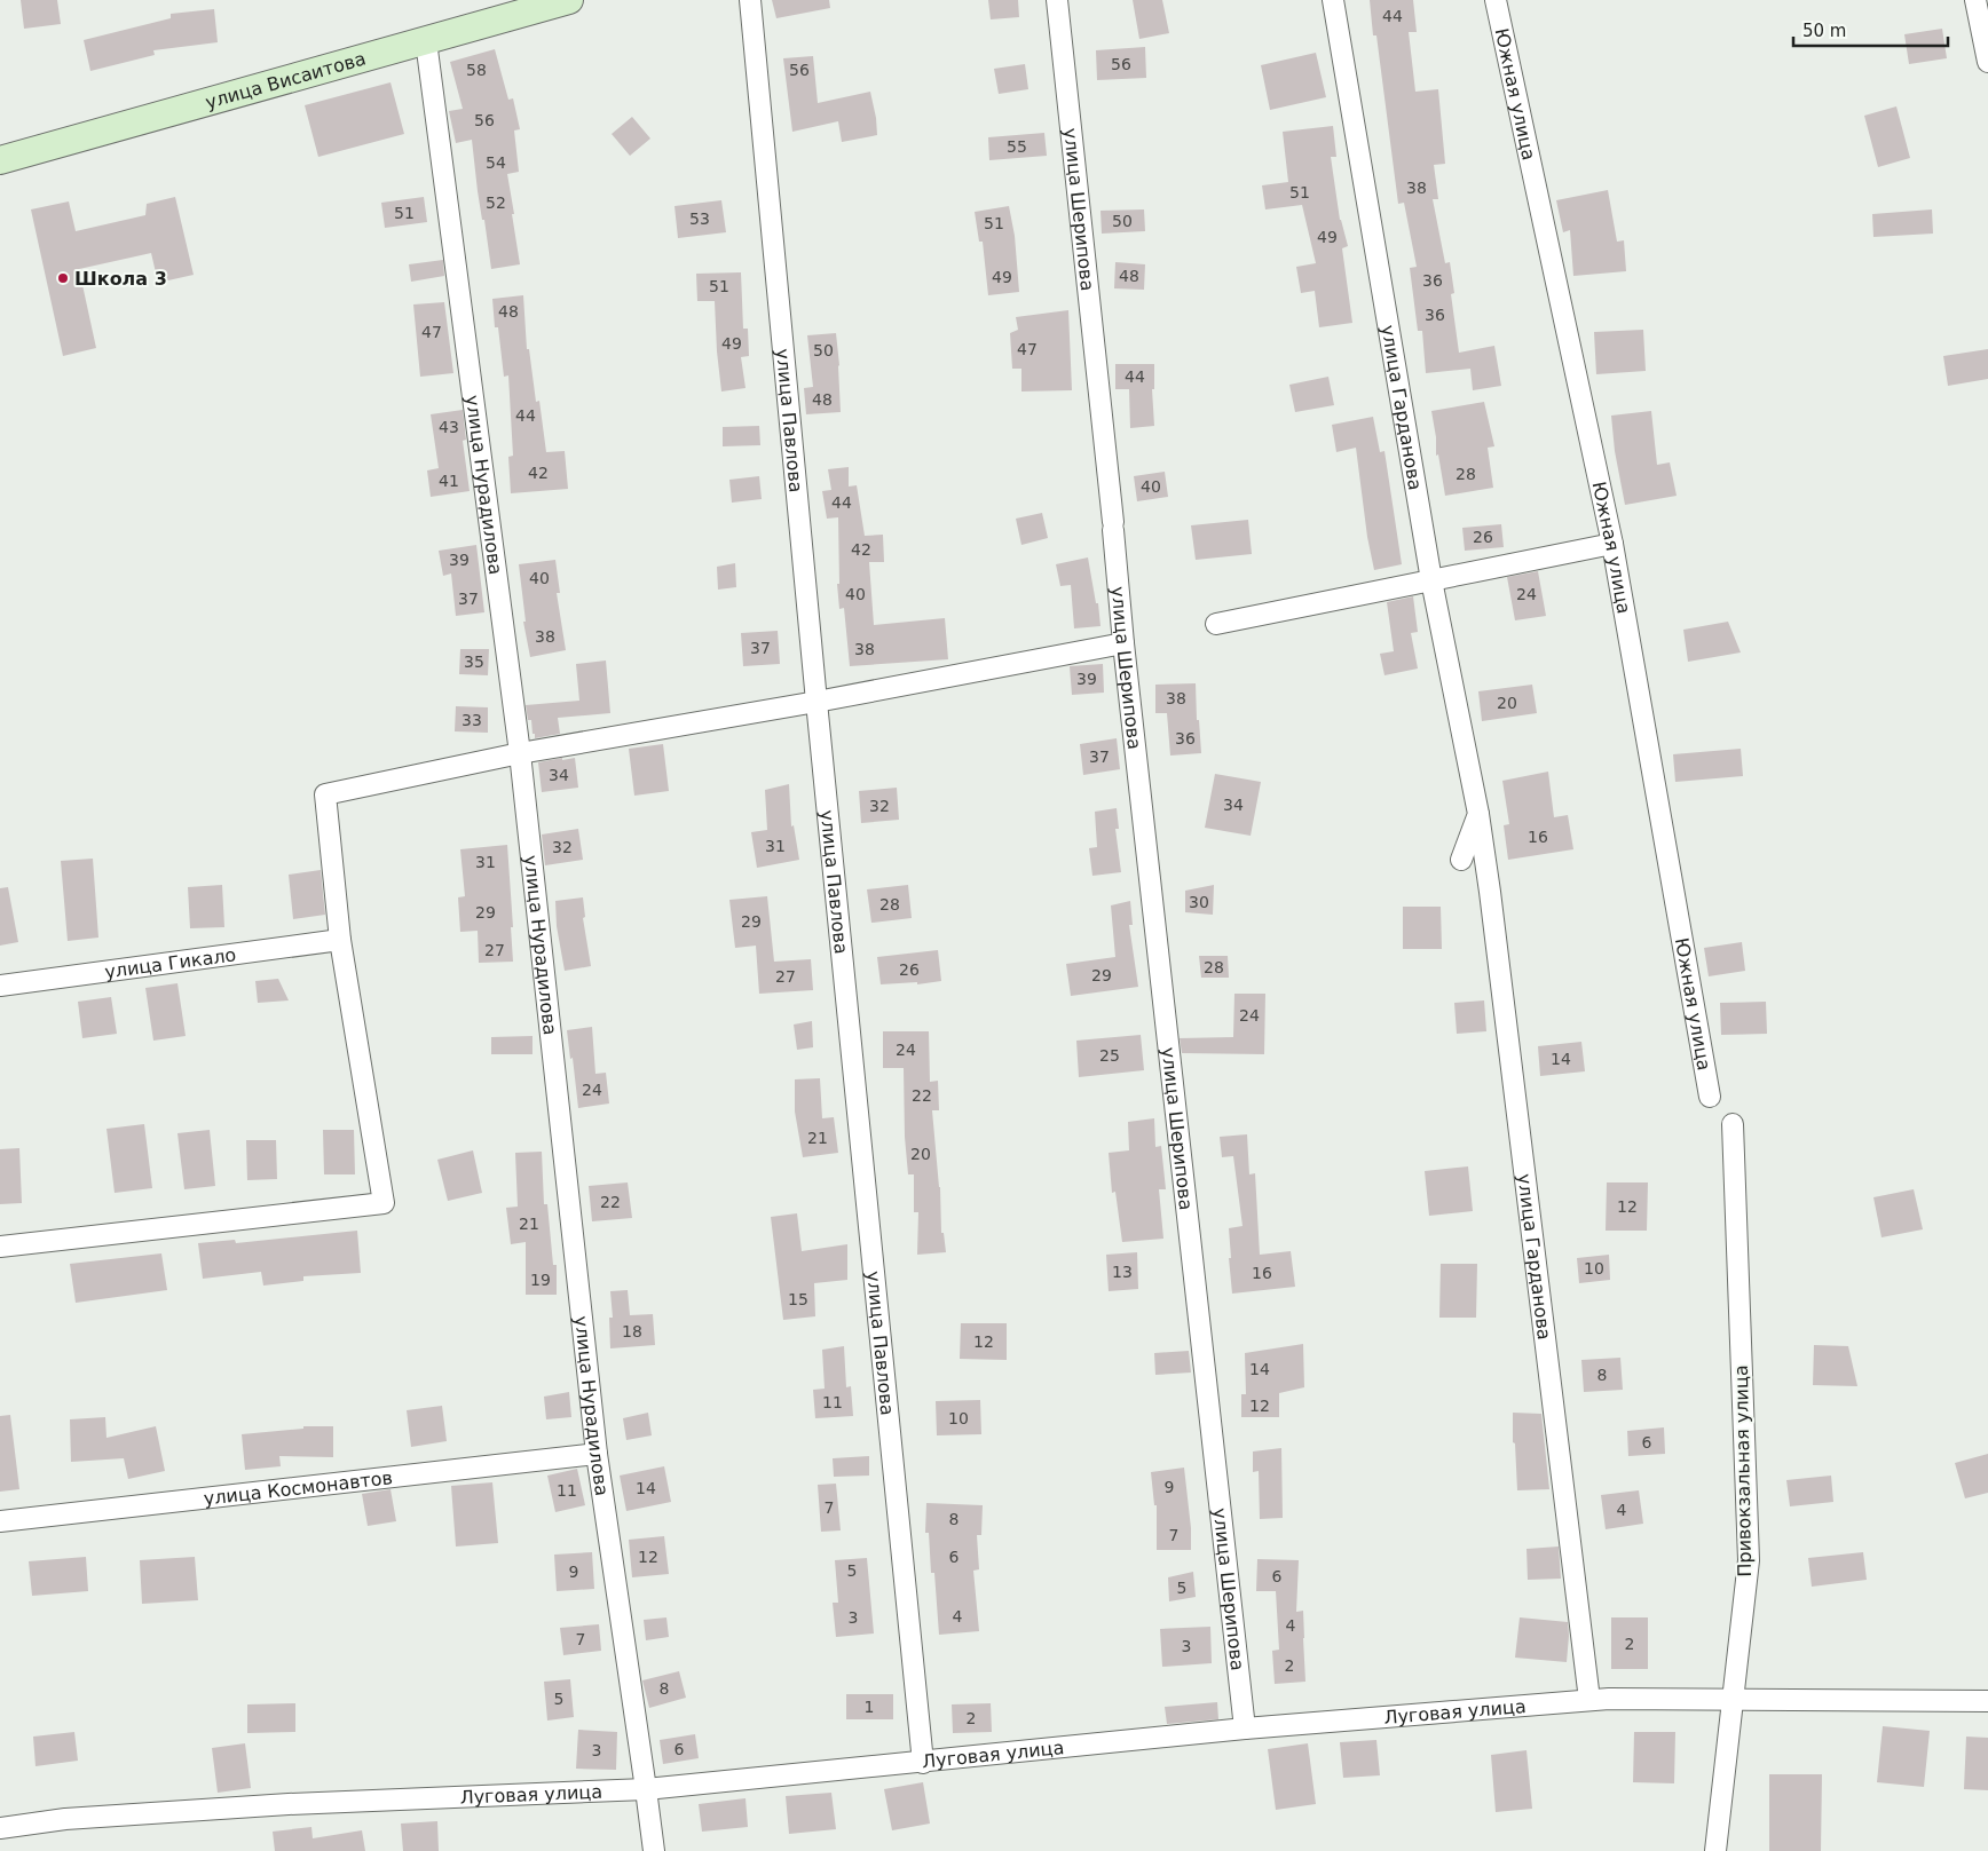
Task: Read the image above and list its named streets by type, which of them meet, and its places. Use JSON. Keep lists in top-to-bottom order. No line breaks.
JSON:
{"streets":{"street":["улица Висаитова","Южная улица","улица Шерипова","улица Гарданова","улица Павлова","улица Нурадилова","улица Гикало","Привокзальная улица","улица Космонавтов","Луговая улица"]},"crossings":[["улица Висаитова","улица Нурадилова"],["улица Шерипова","Луговая улица"],["улица Гарданова","Луговая улица"],["улица Павлова","Луговая улица"],["улица Нурадилова","улица Космонавтов"],["улица Нурадилова","Луговая улица"],["Привокзальная улица","Луговая улица"]],"places":["Школа 3"],"house_numbers":["44","56","58","56","56","55","54","38","51","52","51","53","50","51","49","48","49","36","51","48","36","47","49","47","50","44","48","44","43","42","28","41","40","44","26","42","39","40","40","24","37","38","37","38","35","39","38","20","33","36","37","34","34","32","16","31","32","31","30","28","29","29","27","28","26","29","27","24","24","25","14","24","22","21","20","22","12","21","10","13","16","19","15","18","12","14","8","11","12","10","6","9","14","11","7","4","8","7","12","6","5","9","6","5","4","3","4","7","2","3","2","8","5","1","2","6","3"],"scale_bar":"50 m"}
